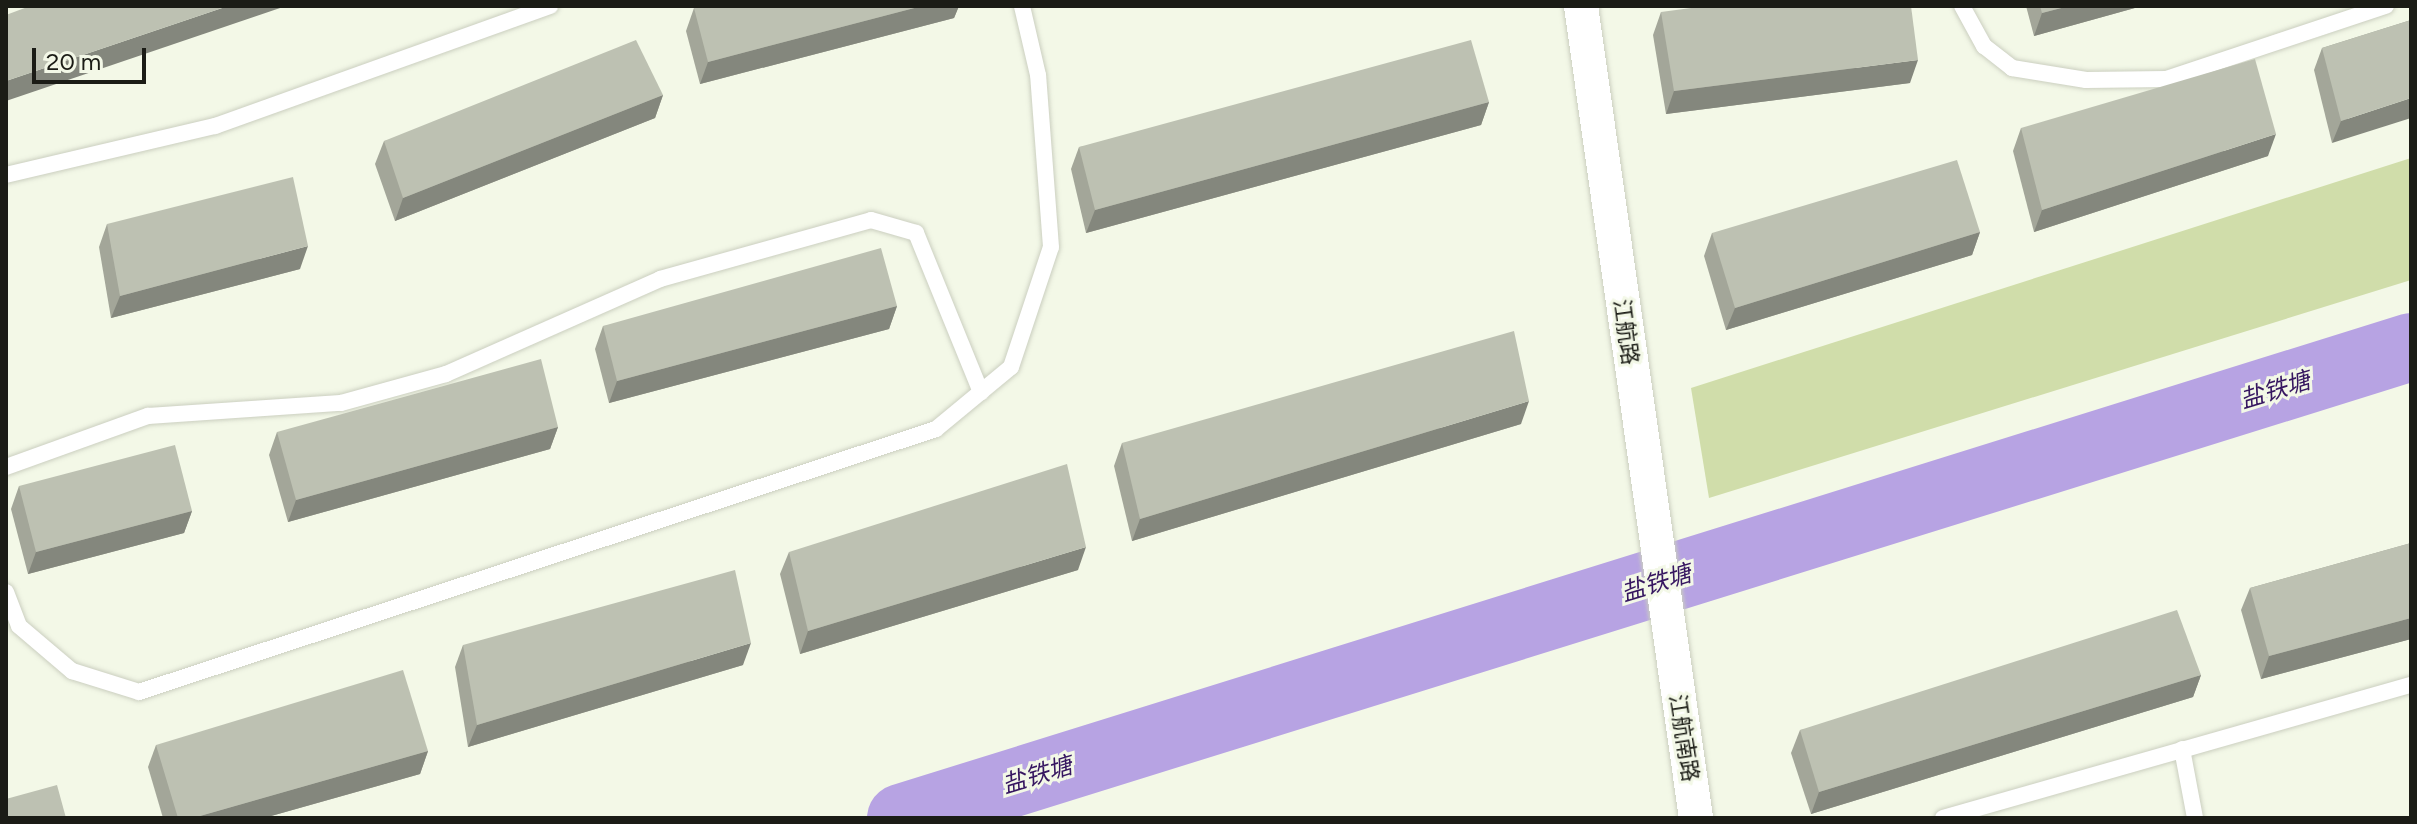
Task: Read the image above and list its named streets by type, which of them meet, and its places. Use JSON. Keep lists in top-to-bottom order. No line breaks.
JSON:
{"streets":{"street":["江航路","江航南路"]},"crossings":[["江航路","江航南路"]],"water":["盐铁塘"],"scale_bar":"20 m"}
